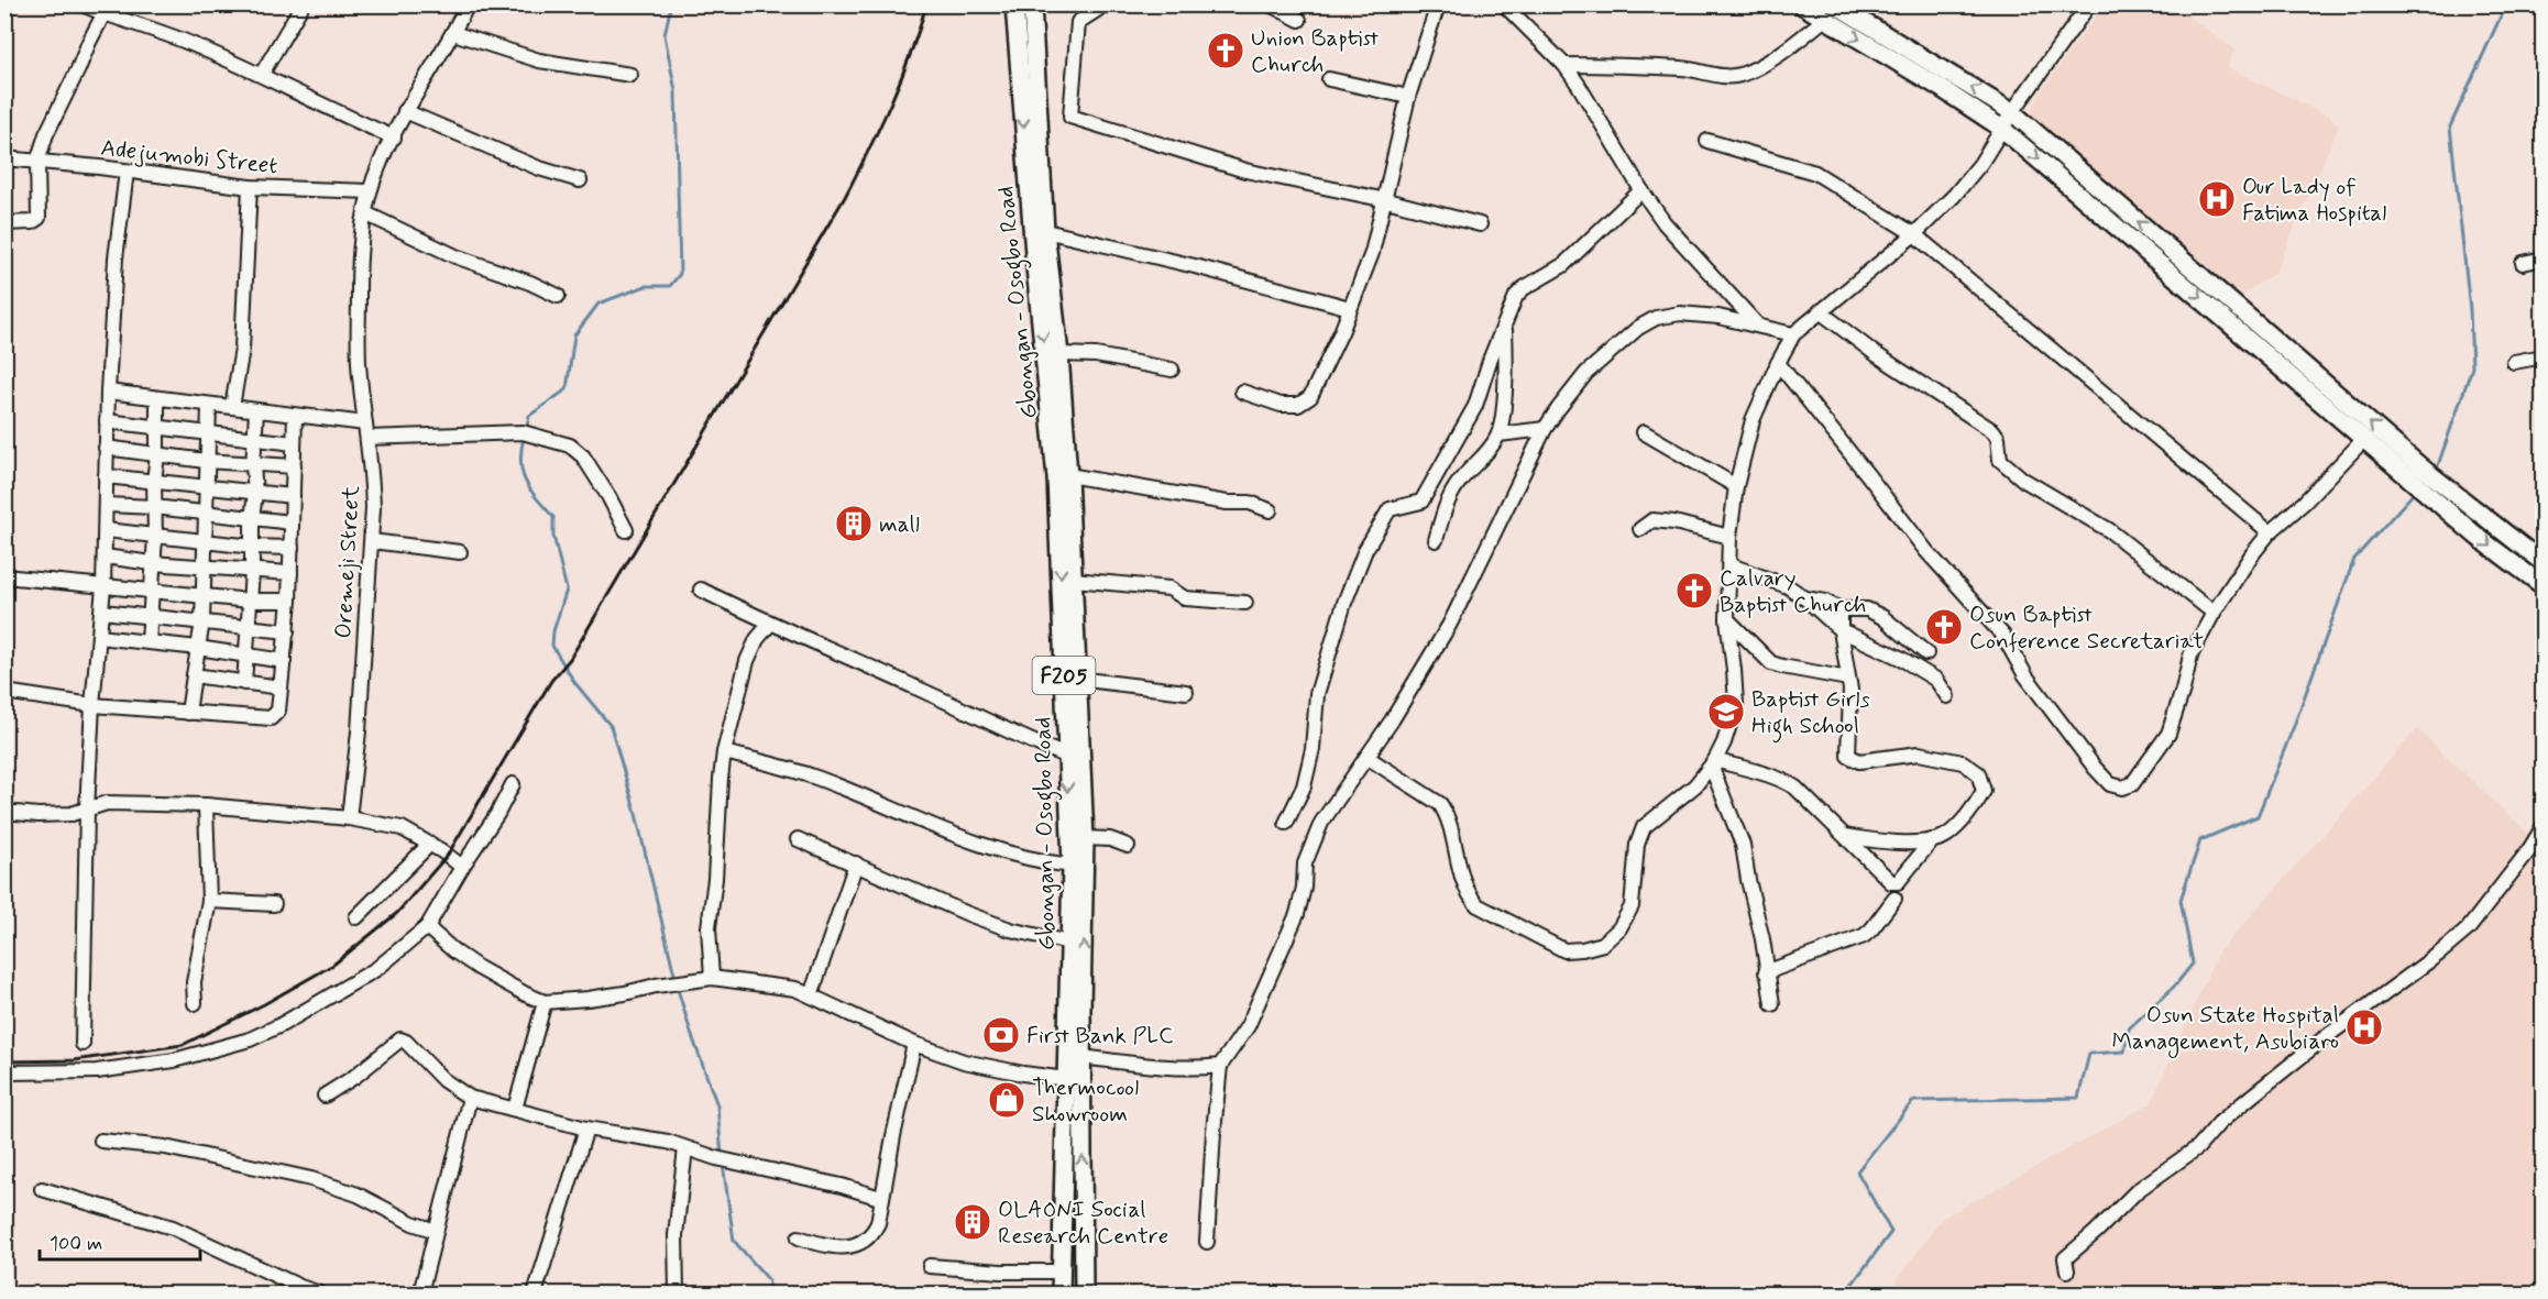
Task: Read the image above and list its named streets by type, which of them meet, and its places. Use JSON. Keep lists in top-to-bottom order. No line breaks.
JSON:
{"streets":{"main road":["Gbongan - Osogbo Road","F205"],"street":["Adejumobi Street","Oremeji Street"]},"crossings":[["Adejumobi Street","Oremeji Street"],["Gbongan - Osogbo Road","F205"]],"places":{"church":["Union Baptist Church","Calvary Baptist Church","Osun Baptist Conference Secretariat"],"hospital":["Our Lady of Fatima Hospital","Osun State Hospital Management, Asubiaro"],"building":["mall","OLAONI Social Research Centre"],"school or university":["Baptist Girls High School"],"bank":["First Bank PLC"],"shop":["Thermocool Showroom"]},"scale_bar":"100 m"}
